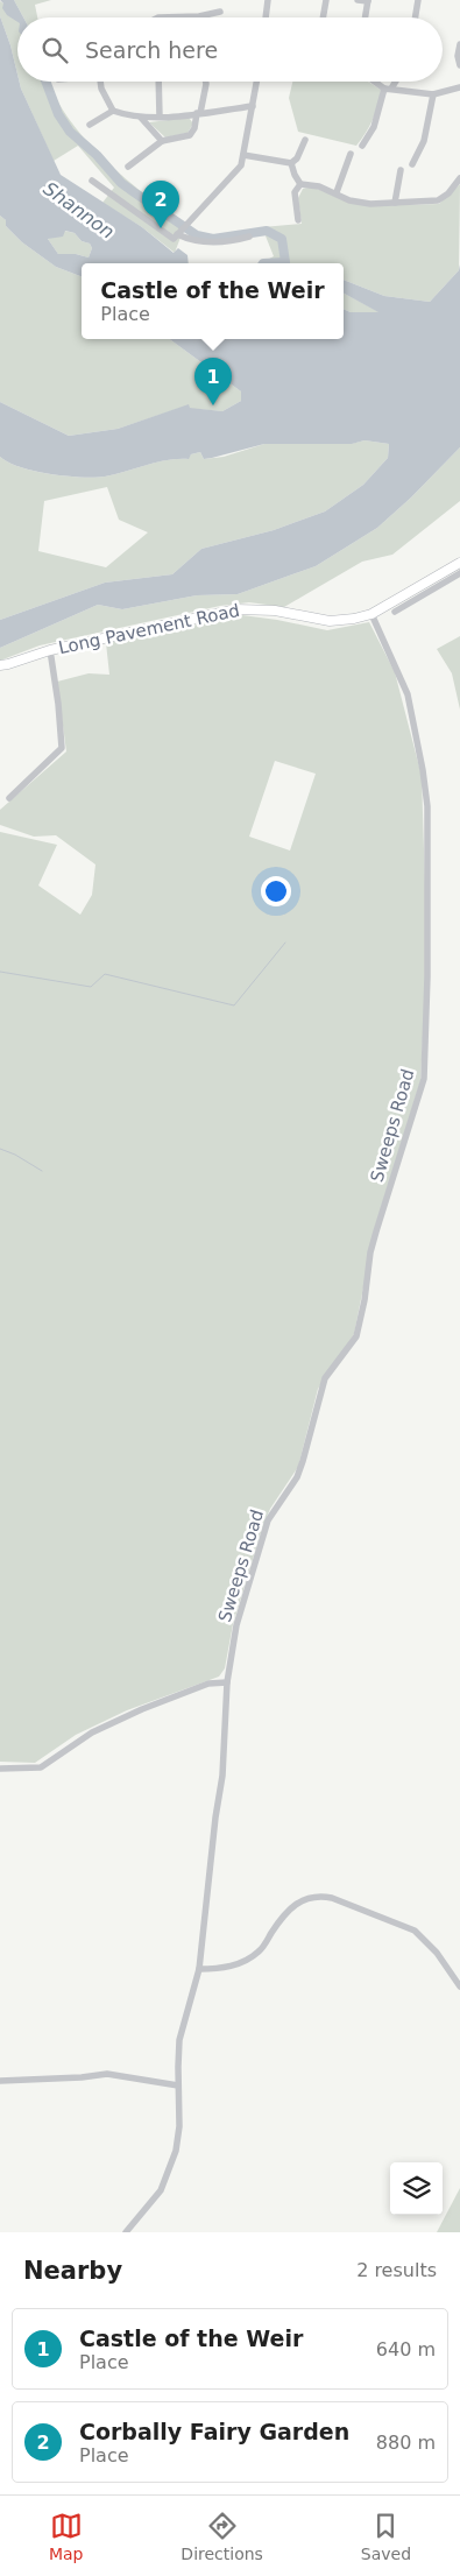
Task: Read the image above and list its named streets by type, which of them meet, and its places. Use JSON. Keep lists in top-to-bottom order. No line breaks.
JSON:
{"streets":{"main road":["Long Pavement Road"],"street":["Sweeps Road"]},"crossings":[["Long Pavement Road","Sweeps Road"]],"water":["Shannon"],"page":{"search":"Search here","pins":["2","1"],"popup":["Castle of the Weir","Place"],"heading":["Nearby","2 results"],"list":[{"mark":"1","name":"Castle of the Weir","note":"Place","value":"640 m"},{"mark":"2","name":"Corbally Fairy Garden","note":"Place","value":"880 m"}],"nav":["Map","Directions","Saved"]}}
